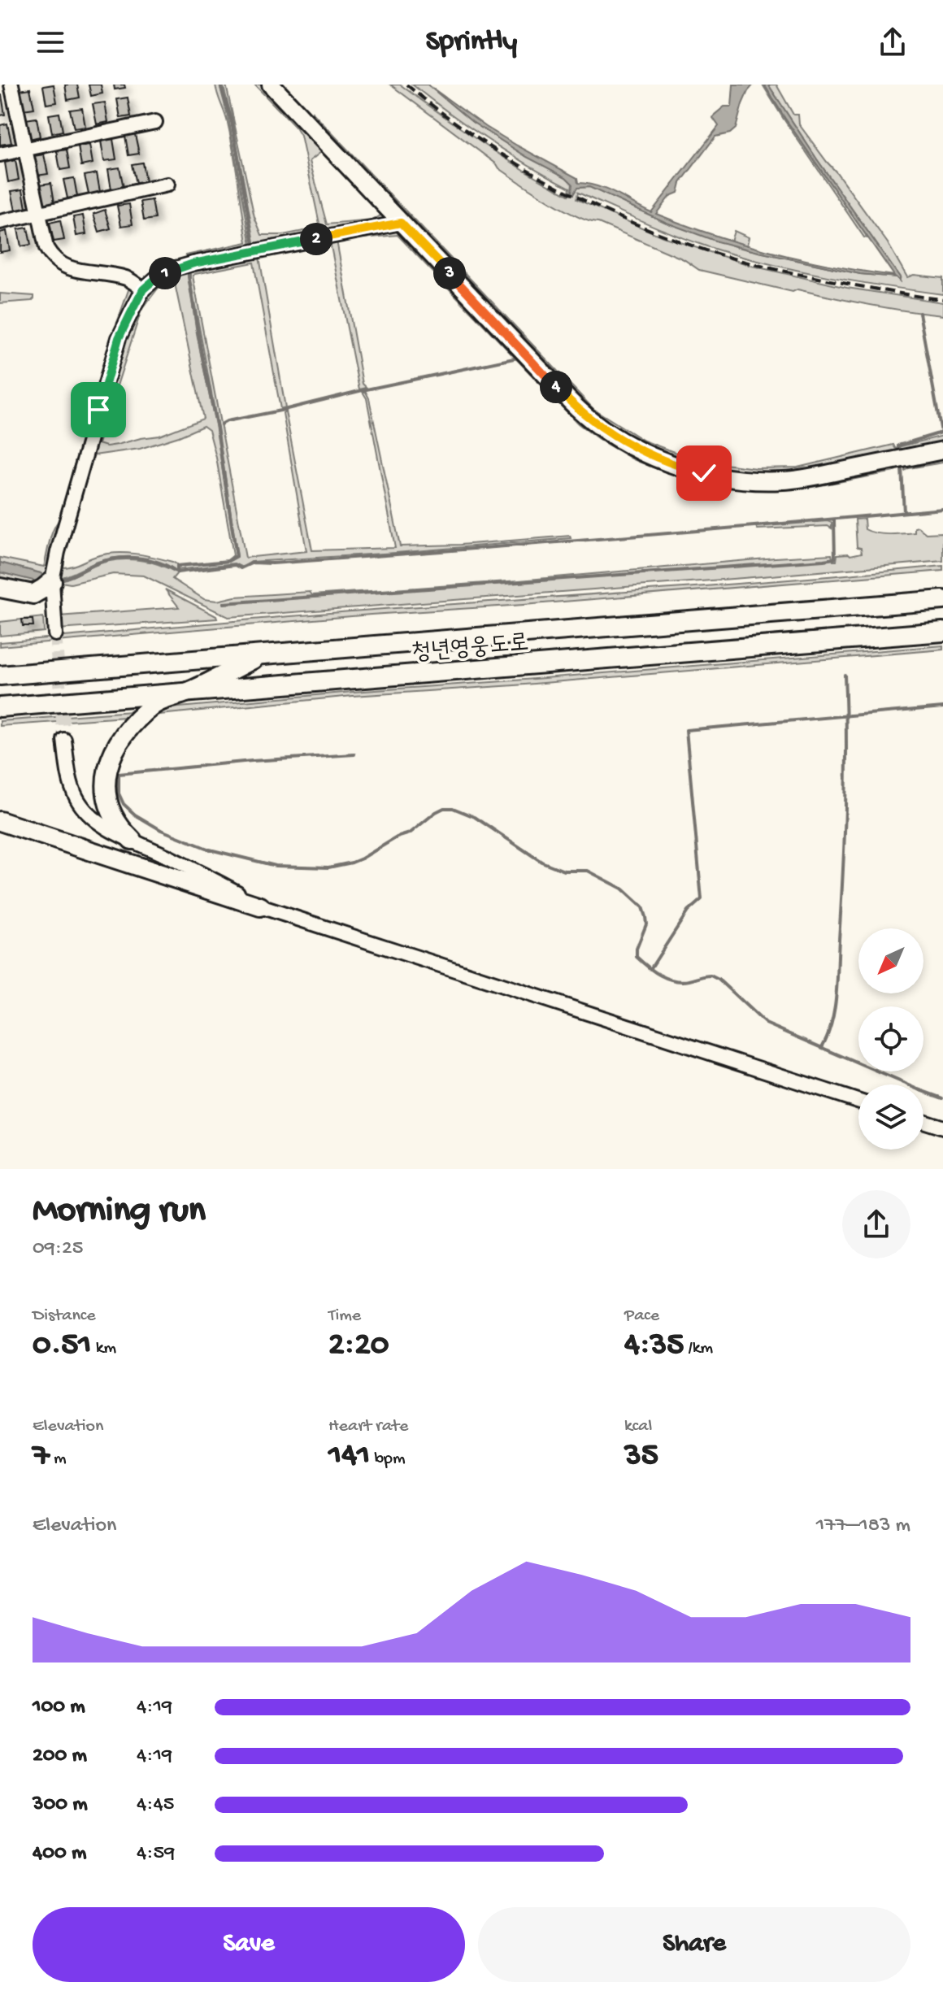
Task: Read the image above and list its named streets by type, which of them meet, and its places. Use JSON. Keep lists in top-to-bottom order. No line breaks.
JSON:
{"streets":{"highway":["청년영웅도로"]},"north":"bottom left","page":{"header":"Sprintly","pins":["2","1","3","4"],"heading":["Morning run","09:25"],"stats":[["Distance","0.51 km"],["Time","2:20"],["Pace","4:35 /km"],["Elevation","7 m"],["Heart rate","141 bpm"],["kcal","35"]],"chart":["Elevation","177–183 m"],"list":[{"name":"100 m","note":"4:19"},{"name":"200 m","note":"4:19"},{"name":"300 m","note":"4:45"},{"name":"400 m","note":"4:59"}],"buttons":["Save","Share"]}}
